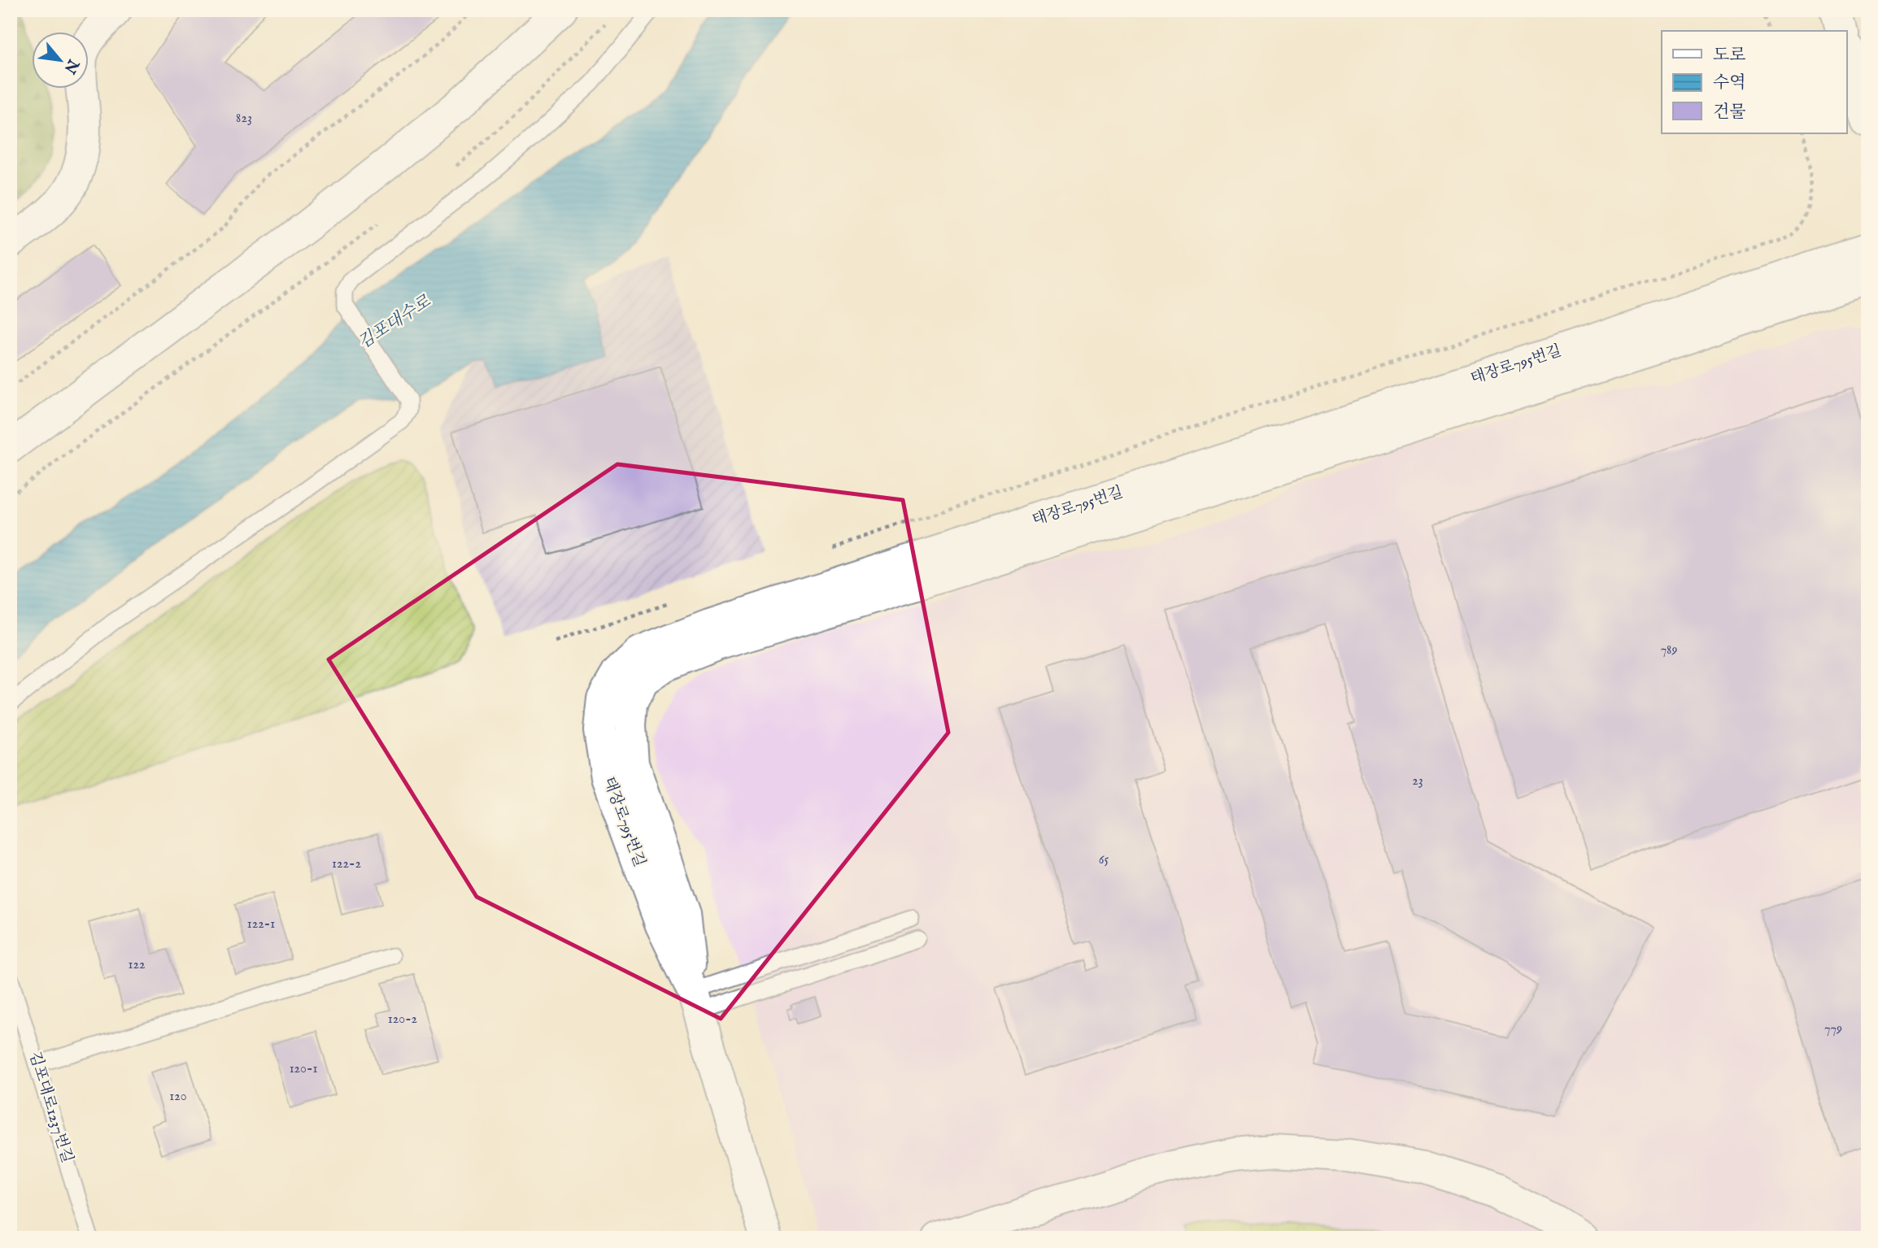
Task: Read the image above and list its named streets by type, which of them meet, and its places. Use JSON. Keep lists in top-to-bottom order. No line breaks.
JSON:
{"streets":{"street":["태장로795번길"],"lane":["김포대로1237번길"]},"water":["김포대수로"],"house_numbers":["823","789","23","65","122-2","122-1","122","120-2","779","120-1","120"],"legend":["도로","수역","건물"],"north":"bottom right"}
